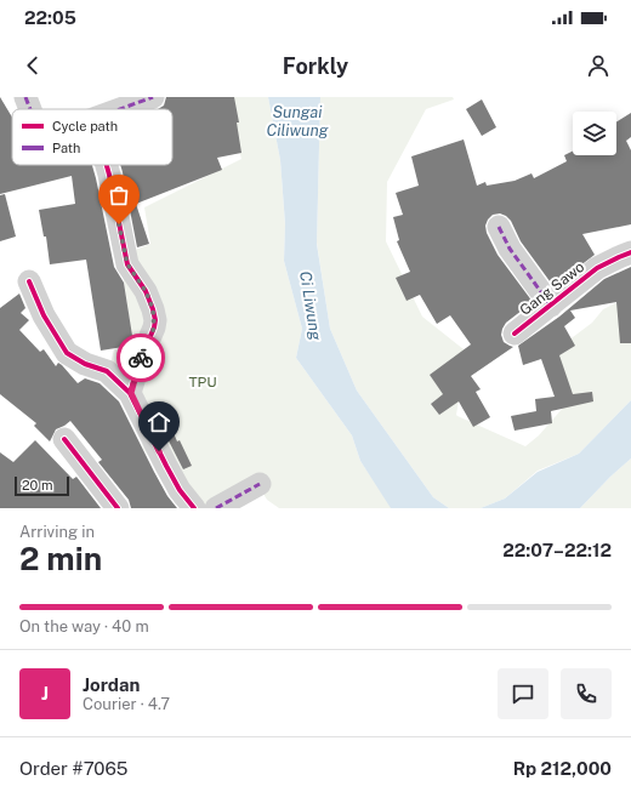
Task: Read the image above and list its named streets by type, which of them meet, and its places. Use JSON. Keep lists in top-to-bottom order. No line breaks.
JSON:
{"streets":{"street":["Gang Sawo"]},"water":["Sungai Ciliwung","Ci Liwung"],"parks":["TPU"],"legend":["Cycle path","Path"],"scale_bar":"20 m","page":{"status":"22:05","header":"Forkly","scale":"20 m","heading":["2 min","Arriving in","22:07–22:12"],"panel":["Jordan","Courier · 4.7","Order #7065","Rp 212,000"],"bar":"On the way · 40 m","round":"J"}}
